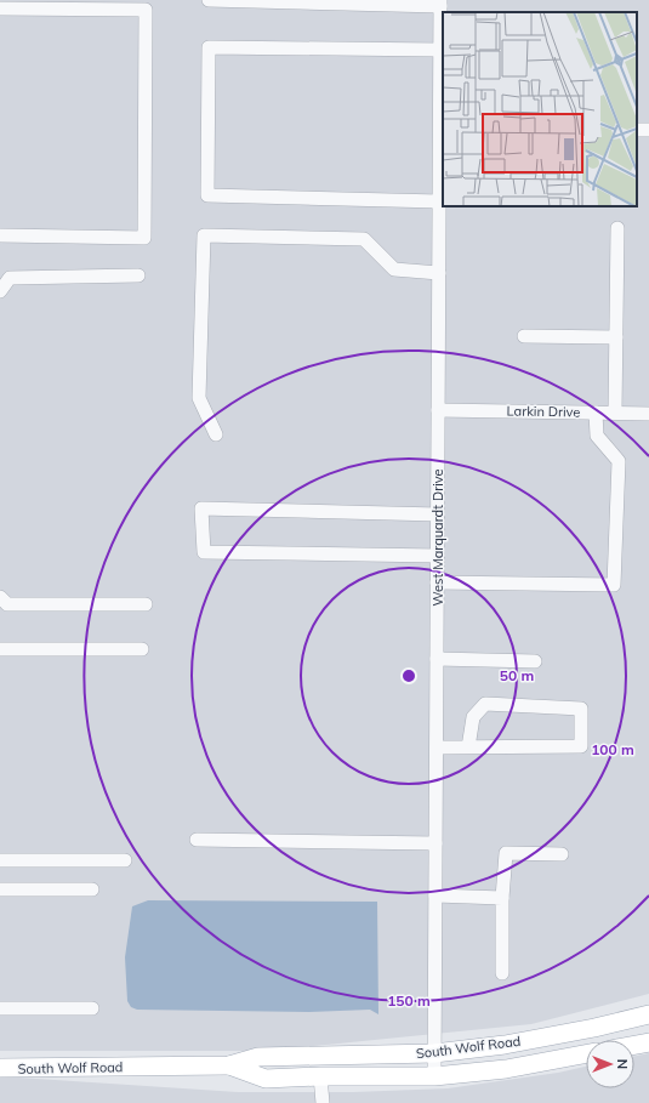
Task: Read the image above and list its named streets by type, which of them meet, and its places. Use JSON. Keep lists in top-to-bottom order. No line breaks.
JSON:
{"streets":{"main road":["South Wolf Road"],"street":["Larkin Drive","West Marquardt Drive"]},"crossings":[["Larkin Drive","West Marquardt Drive"],["West Marquardt Drive","South Wolf Road"]],"north":"right","rings":["50 m","100 m","150 m"]}
